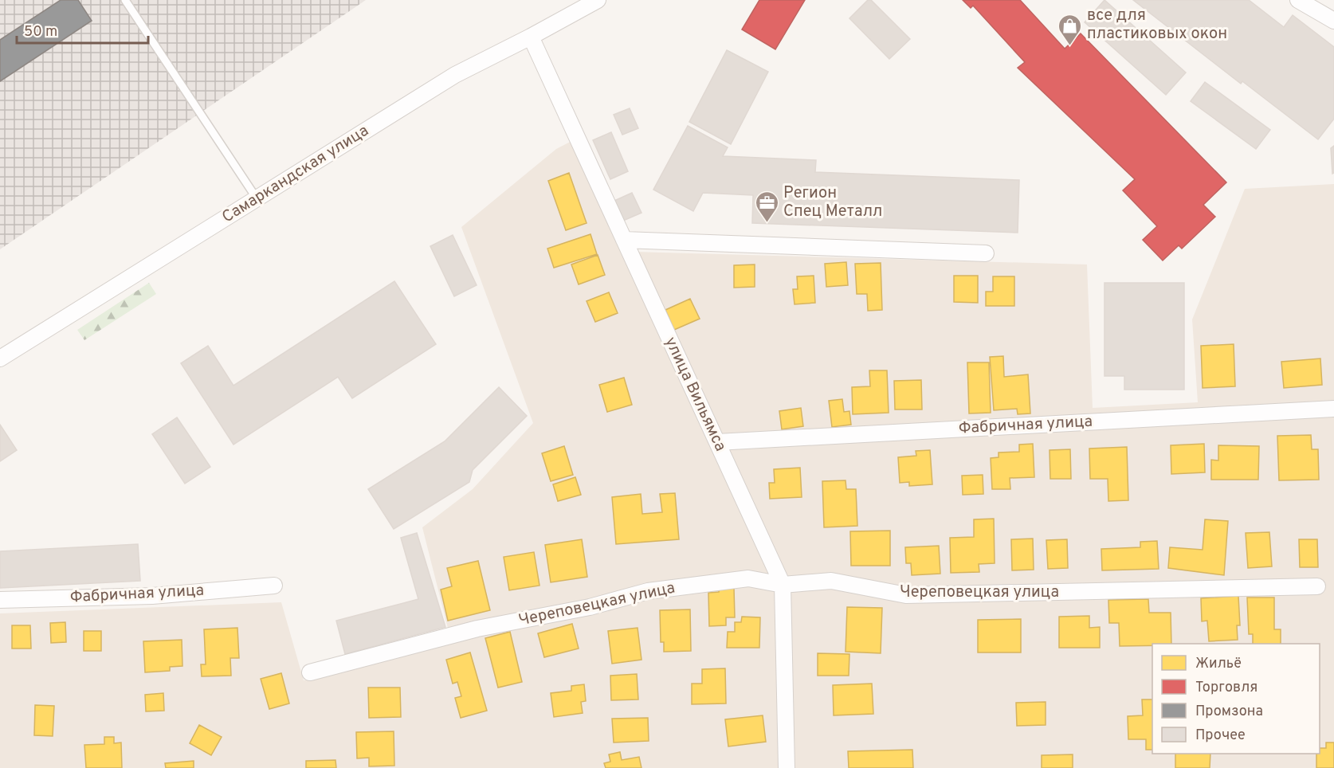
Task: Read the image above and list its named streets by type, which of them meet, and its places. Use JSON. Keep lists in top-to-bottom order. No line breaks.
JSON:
{"streets":{"street":["Самаркандская улица","улица Вильямса","Фабричная улица","Череповецкая улица"]},"crossings":[["Самаркандская улица","улица Вильямса"],["улица Вильямса","Фабричная улица"],["улица Вильямса","Череповецкая улица"]],"places":{"shop":["все для пластиковых окон"],"office":["Регион Спец Металл"]},"legend":["Жильё","Торговля","Промзона","Прочее"],"scale_bar":"50 m"}
